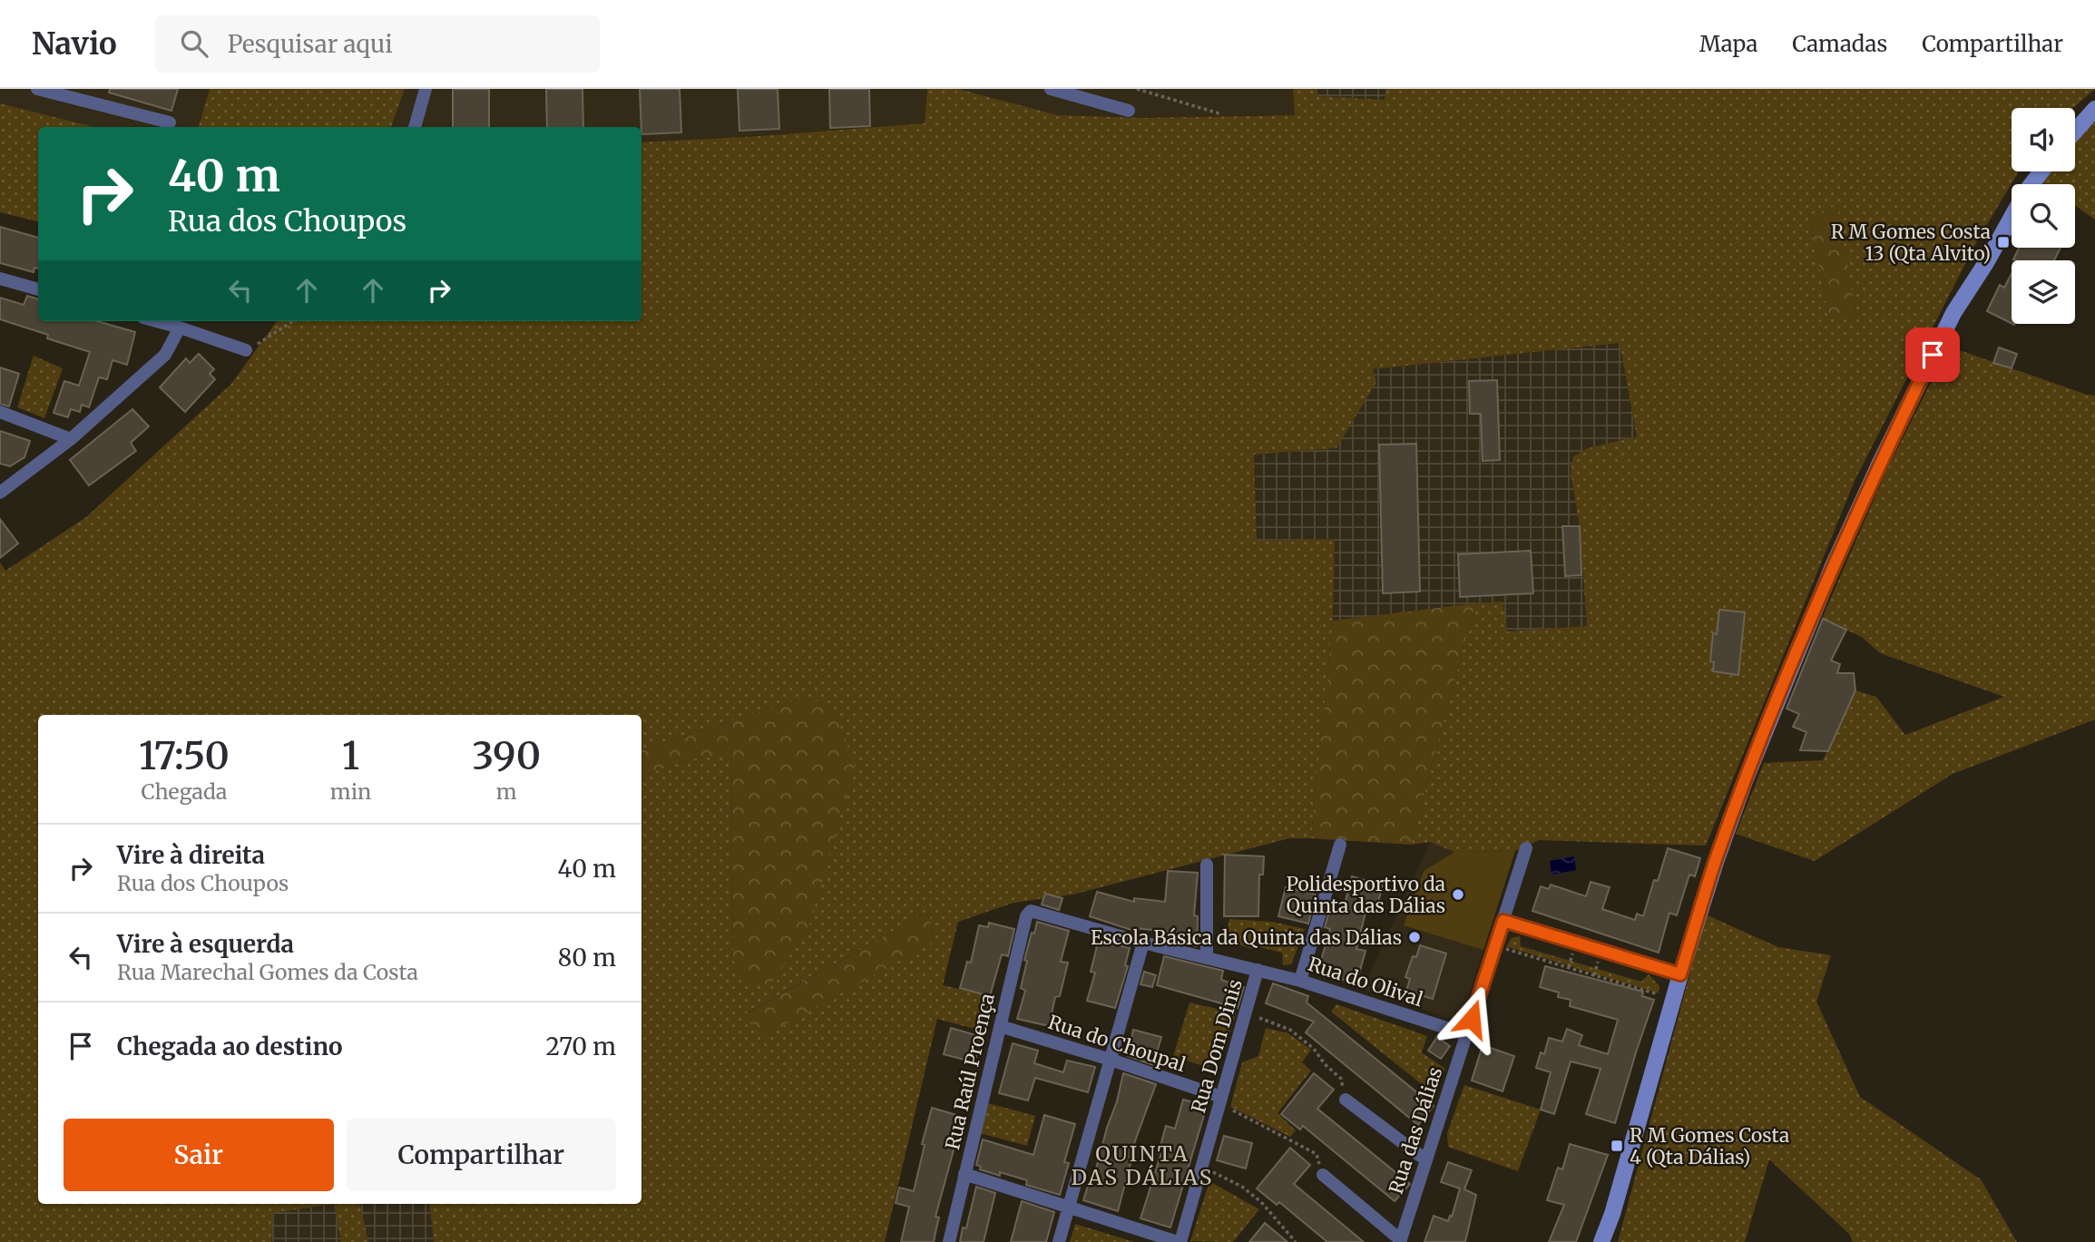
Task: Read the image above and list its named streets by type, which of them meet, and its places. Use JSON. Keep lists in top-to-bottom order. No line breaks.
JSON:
{"streets":{"street":["Rua do Olival","Rua do Choupal","Rua Dom Dinis","Rua Raúl Proença","Rua das Dálias"]},"crossings":[["Rua do Olival","Rua Dom Dinis"],["Rua do Olival","Rua Raúl Proença"],["Rua do Olival","Rua das Dálias"],["Rua do Choupal","Rua Dom Dinis"],["Rua do Choupal","Rua Raúl Proença"]],"districts":["QUINTA DAS DÁLIAS"],"places":{"transit":["R M Gomes Costa 13 (Qta Alvito)","R M Gomes Costa 4 (Qta Dálias)"],"other":["Polidesportivo da Quinta das Dálias","Escola Básica da Quinta das Dálias"]},"page":{"header":"Navio","search":"Pesquisar aqui","nav":["Mapa","Camadas","Compartilhar"],"turn":["40 m","Rua dos Choupos"],"eta":["17:50","Chegada","1","min","390","m"],"list":[{"name":"Vire à direita","note":"Rua dos Choupos","value":"40 m"},{"name":"Vire à esquerda","note":"Rua Marechal Gomes da Costa","value":"80 m"},{"name":"Chegada ao destino","value":"270 m"}],"buttons":["Sair","Compartilhar"]}}
